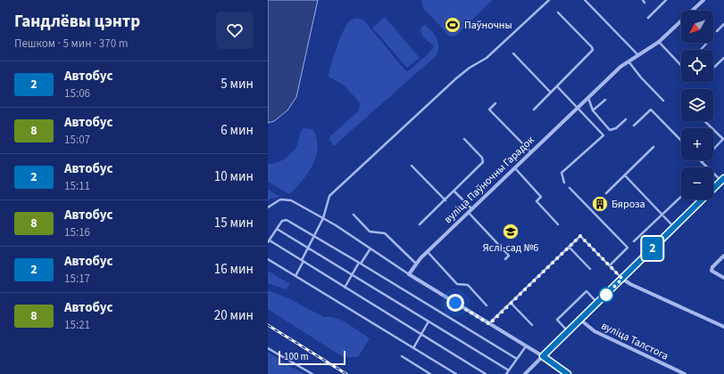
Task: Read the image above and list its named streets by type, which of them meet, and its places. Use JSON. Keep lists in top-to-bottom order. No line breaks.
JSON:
{"streets":{"street":["вуліца Паўночны Гарадок","вуліца Талстога"]},"places":{"sports":["Паўночны"],"building":["Бяроза"],"school or university":["Яслі-сад №6"]},"lines":["bus line 2"],"scale_bar":"100 m","north":"bottom left","page":{"heading":["Гандлёвы цэнтр","Пешком · 5 мин · 370 m"],"on_map":"2","map_buttons":["+","−"],"list":[{"mark":"2","name":"Автобус","note":"15:06","value":"5 мин"},{"mark":"8","name":"Автобус","note":"15:07","value":"6 мин"},{"mark":"2","name":"Автобус","note":"15:11","value":"10 мин"},{"mark":"8","name":"Автобус","note":"15:16","value":"15 мин"},{"mark":"2","name":"Автобус","note":"15:17","value":"16 мин"},{"mark":"8","name":"Автобус","note":"15:21","value":"20 мин"}],"scale":"100 m"}}
